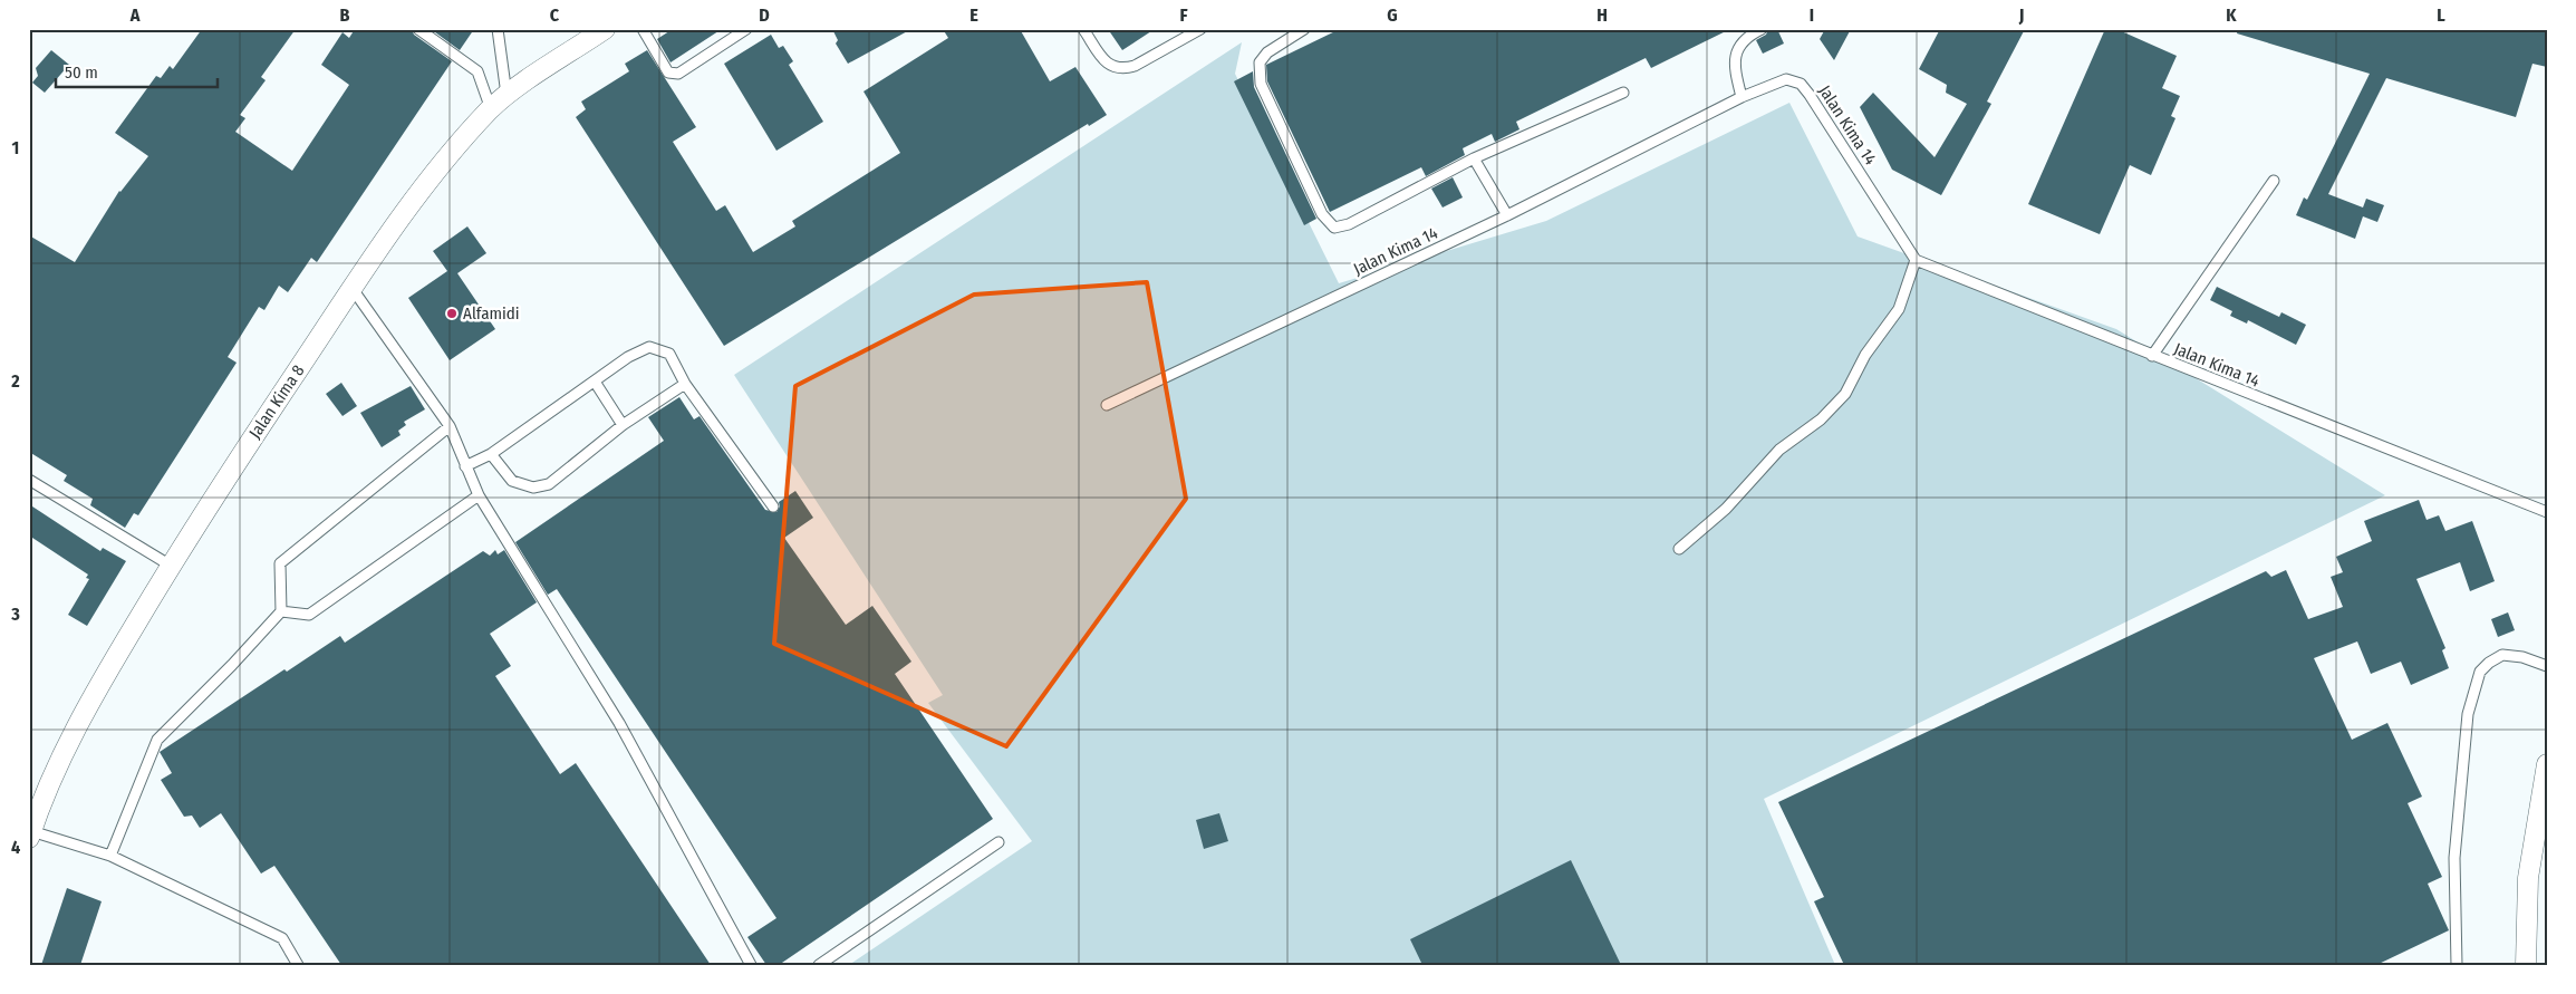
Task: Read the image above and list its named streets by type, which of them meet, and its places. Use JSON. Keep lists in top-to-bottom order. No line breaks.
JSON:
{"streets":{"street":["Jalan Kima 8"],"lane":["Jalan Kima 14"]},"places":["Alfamidi"],"scale_bar":"50 m","grid":{"columns":["A","B","C","D","E","F","G","H","I","J","K","L"],"rows":["1","2","3","4"]}}
